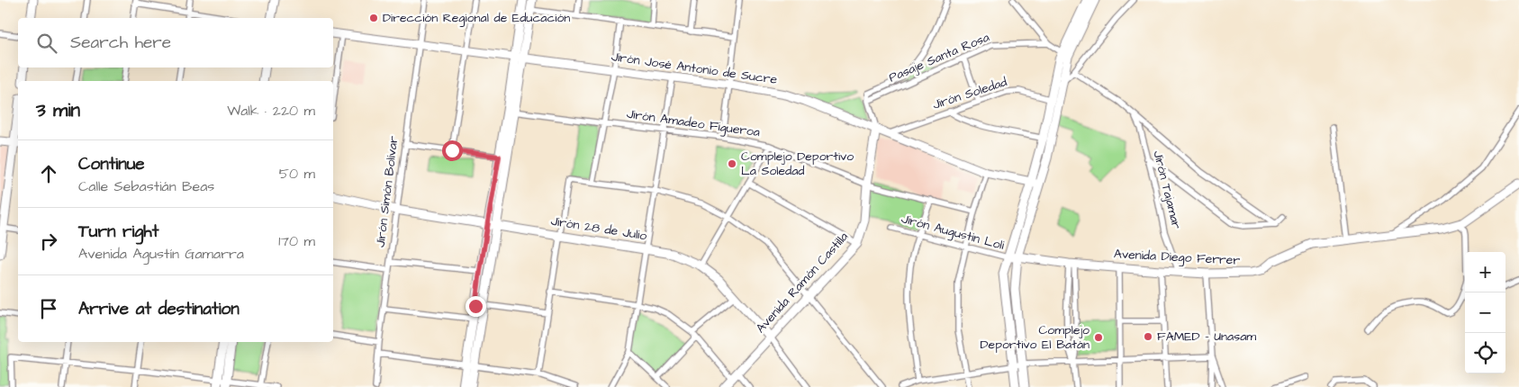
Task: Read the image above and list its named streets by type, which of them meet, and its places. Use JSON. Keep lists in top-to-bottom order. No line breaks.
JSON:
{"streets":{"main road":["Jirón José Antonio de Sucre","Jirón 28 de Julio","Avenida Diego Ferrer","Avenida Ramón Castilla"],"street":["Pasaje Santa Rosa","Jirón Soledad","Jirón Amadeo Figueroa","Jirón Tajamar","Jirón Simón Bolívar","Jirón Augustin Loli"]},"crossings":[["Pasaje Santa Rosa","Avenida Ramón Castilla"],["Jirón José Antonio de Sucre","Jirón Soledad"],["Jirón José Antonio de Sucre","Jirón Simón Bolívar"],["Jirón José Antonio de Sucre","Avenida Ramón Castilla"],["Jirón Amadeo Figueroa","Avenida Ramón Castilla"],["Jirón Tajamar","Avenida Diego Ferrer"],["Jirón Simón Bolívar","Jirón 28 de Julio"],["Jirón 28 de Julio","Avenida Ramón Castilla"],["Jirón Augustin Loli","Avenida Diego Ferrer"]],"places":["Dirección Regional de Educación","Complejo Deportivo La Soledad","FAMED - Unasam","Complejo Deportivo El Batán"],"page":{"search":"Search here","heading":["3 min","Walk · 220 m"],"list":[["Continue","Calle Sebastián Beas","50 m"],["Turn right","Avenida Agustín Gamarra","170 m"],"Arrive at destination"],"map_buttons":["+","−"]}}
